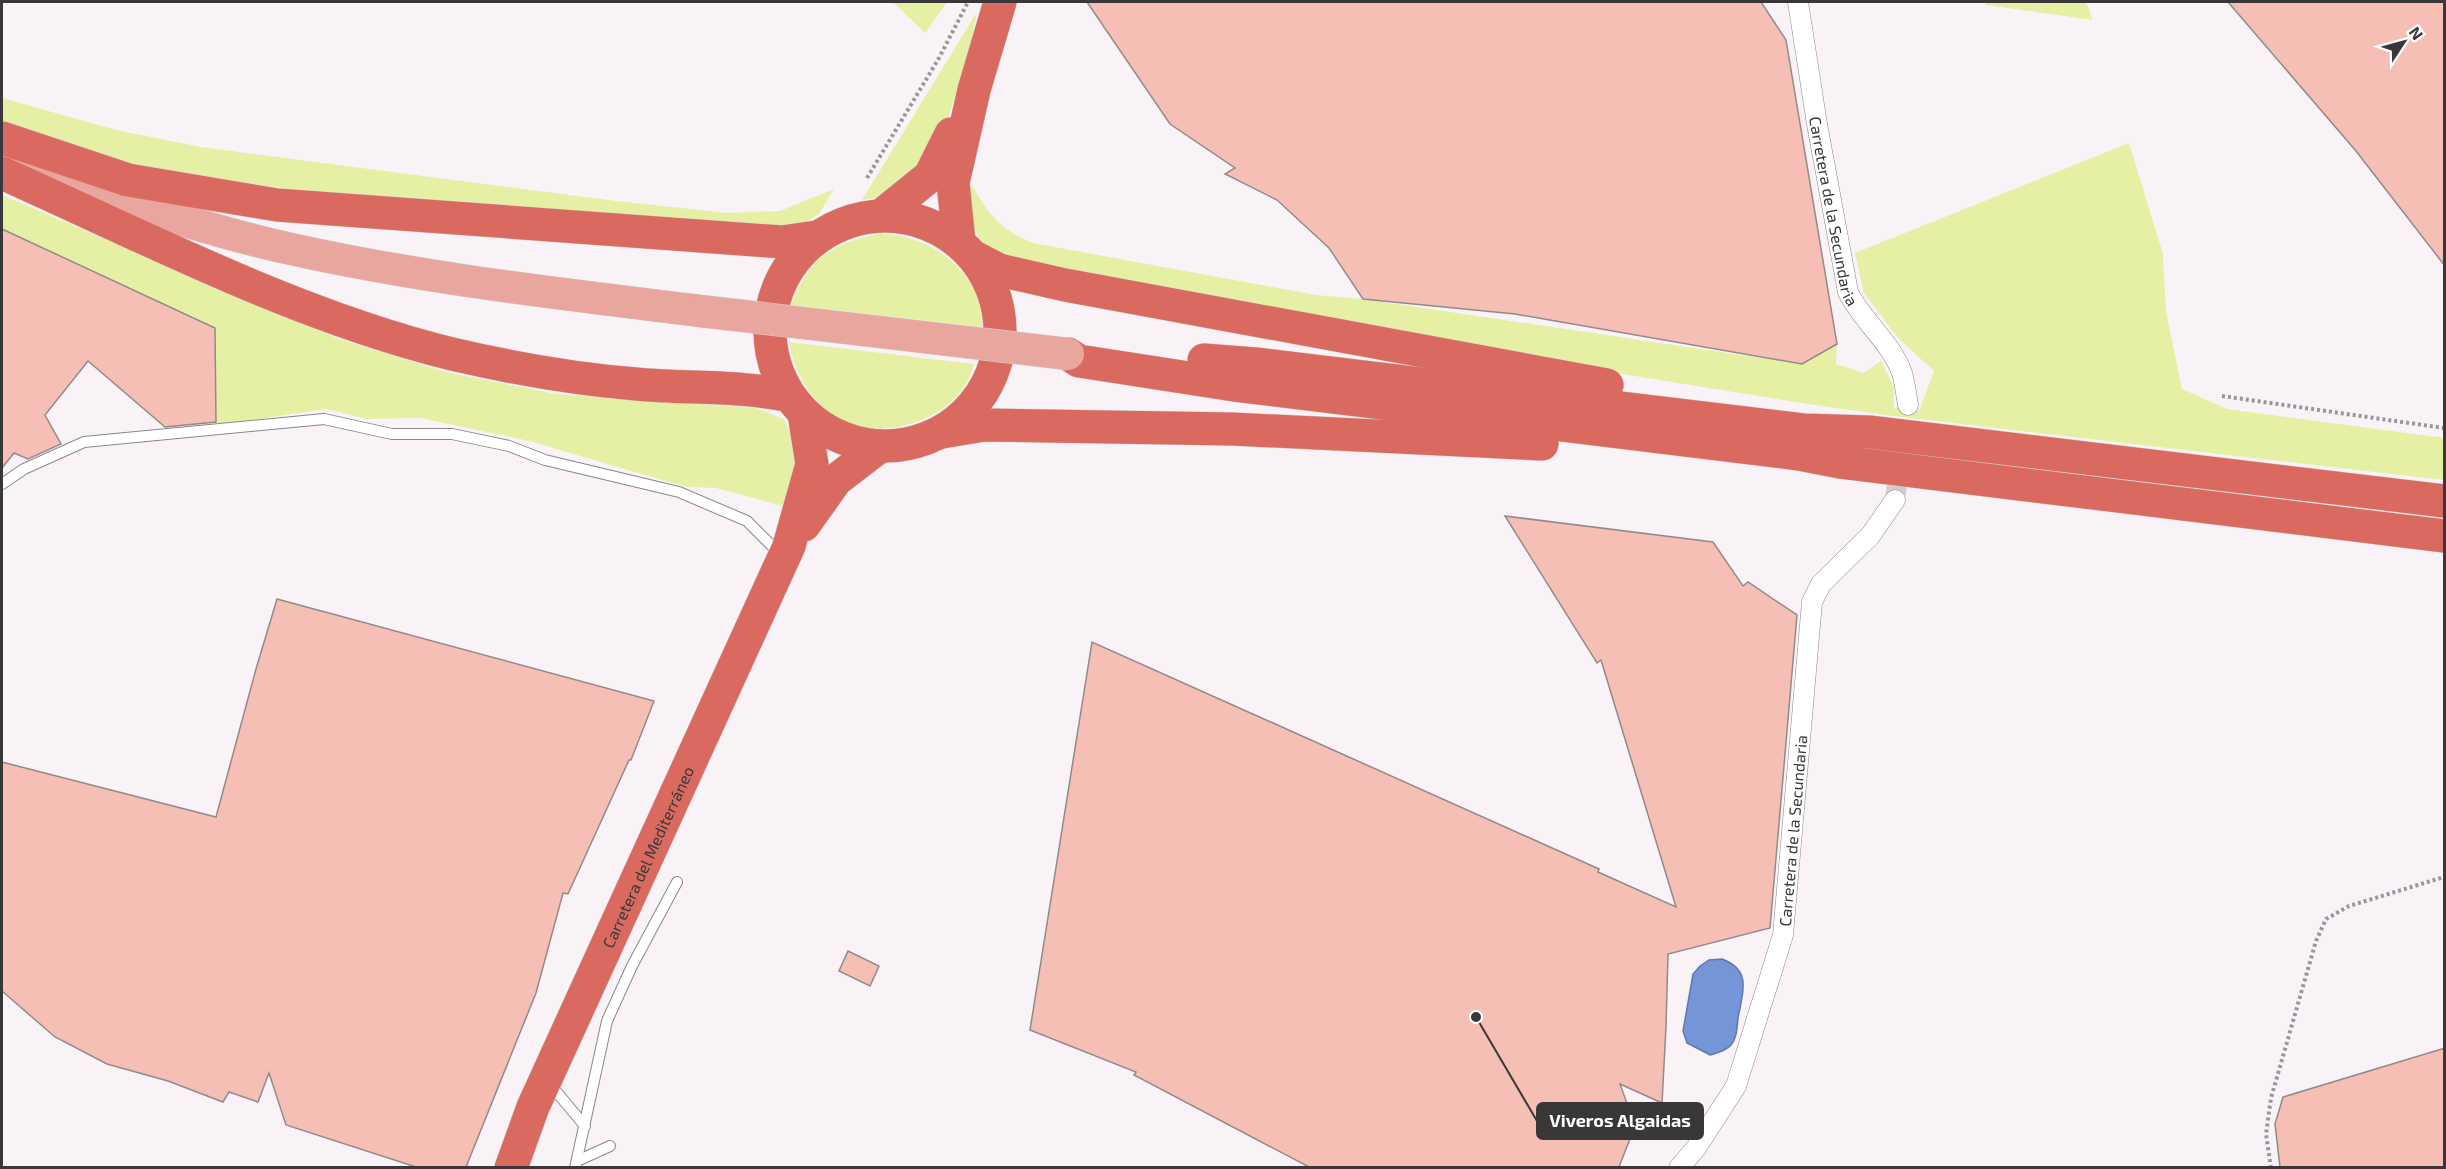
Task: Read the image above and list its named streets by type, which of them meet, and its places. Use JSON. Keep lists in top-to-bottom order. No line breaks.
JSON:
{"streets":{"highway":["Carretera del Mediterráneo"],"street":["Carretera de la Secundaria"]},"places":["Viveros Algaidas"],"north":"top right"}
